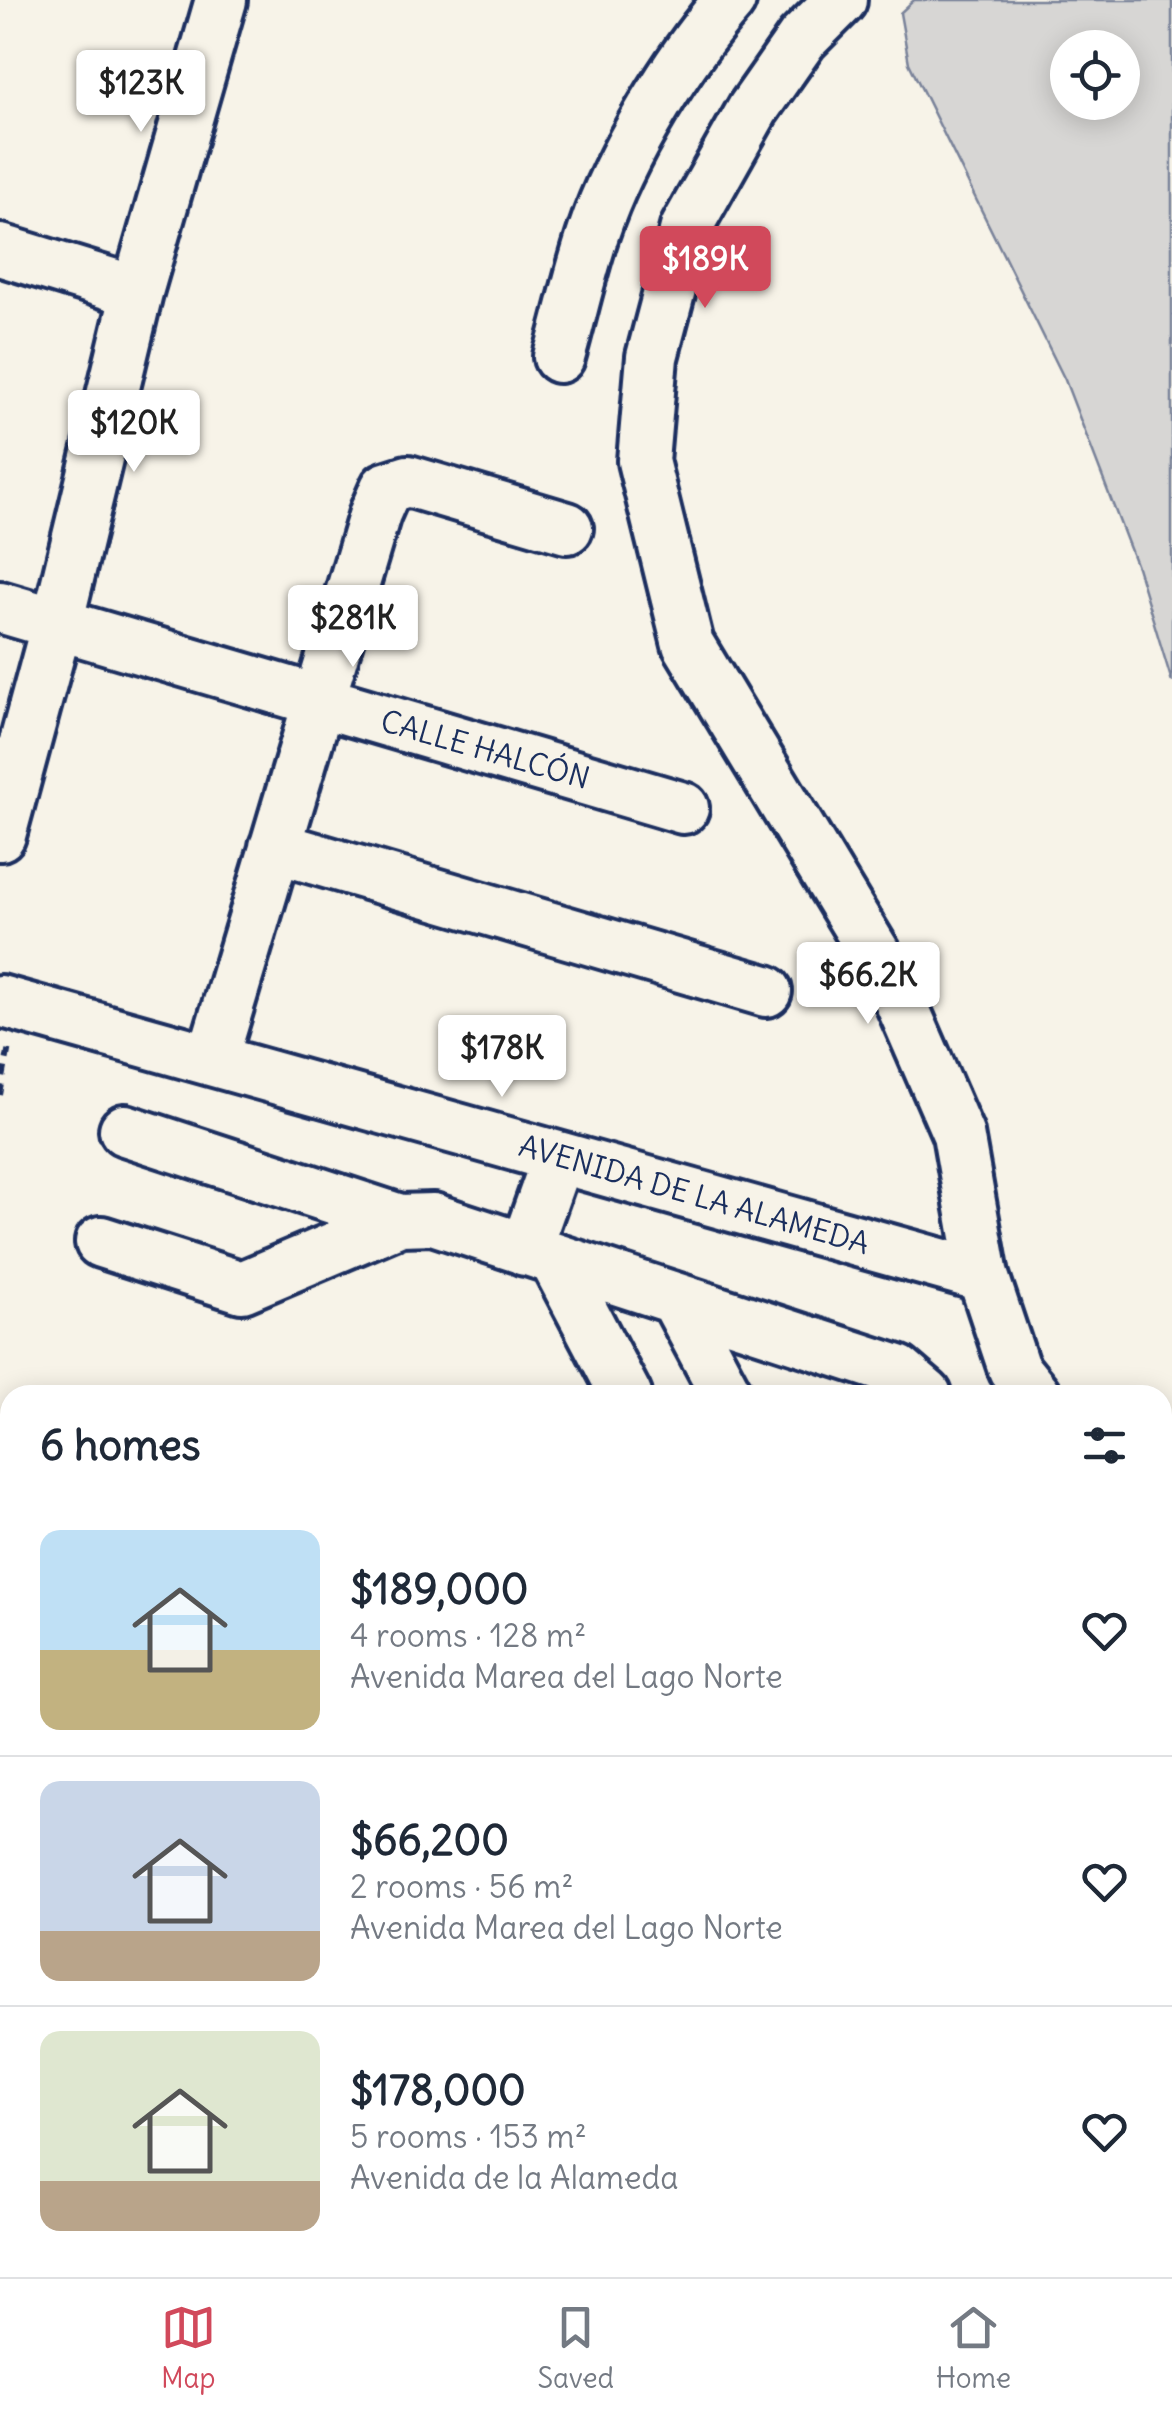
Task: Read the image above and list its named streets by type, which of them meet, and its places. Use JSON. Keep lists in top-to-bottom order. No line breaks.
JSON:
{"streets":{"street":["CALLE HALCÓN","AVENIDA DE LA ALAMEDA"]},"page":{"price":["$123K","$189K","$120K","$281K","$66.2K","$178K"],"heading":"6 homes","list":[{"name":"$189,000","note":"4 rooms · 128 m² · Avenida Marea del Lago Norte"},{"name":"$66,200","note":"2 rooms · 56 m² · Avenida Marea del Lago Norte"},{"name":"$178,000","note":"5 rooms · 153 m² · Avenida de la Alameda"}],"tabs":["Map","Saved","Home"]}}
